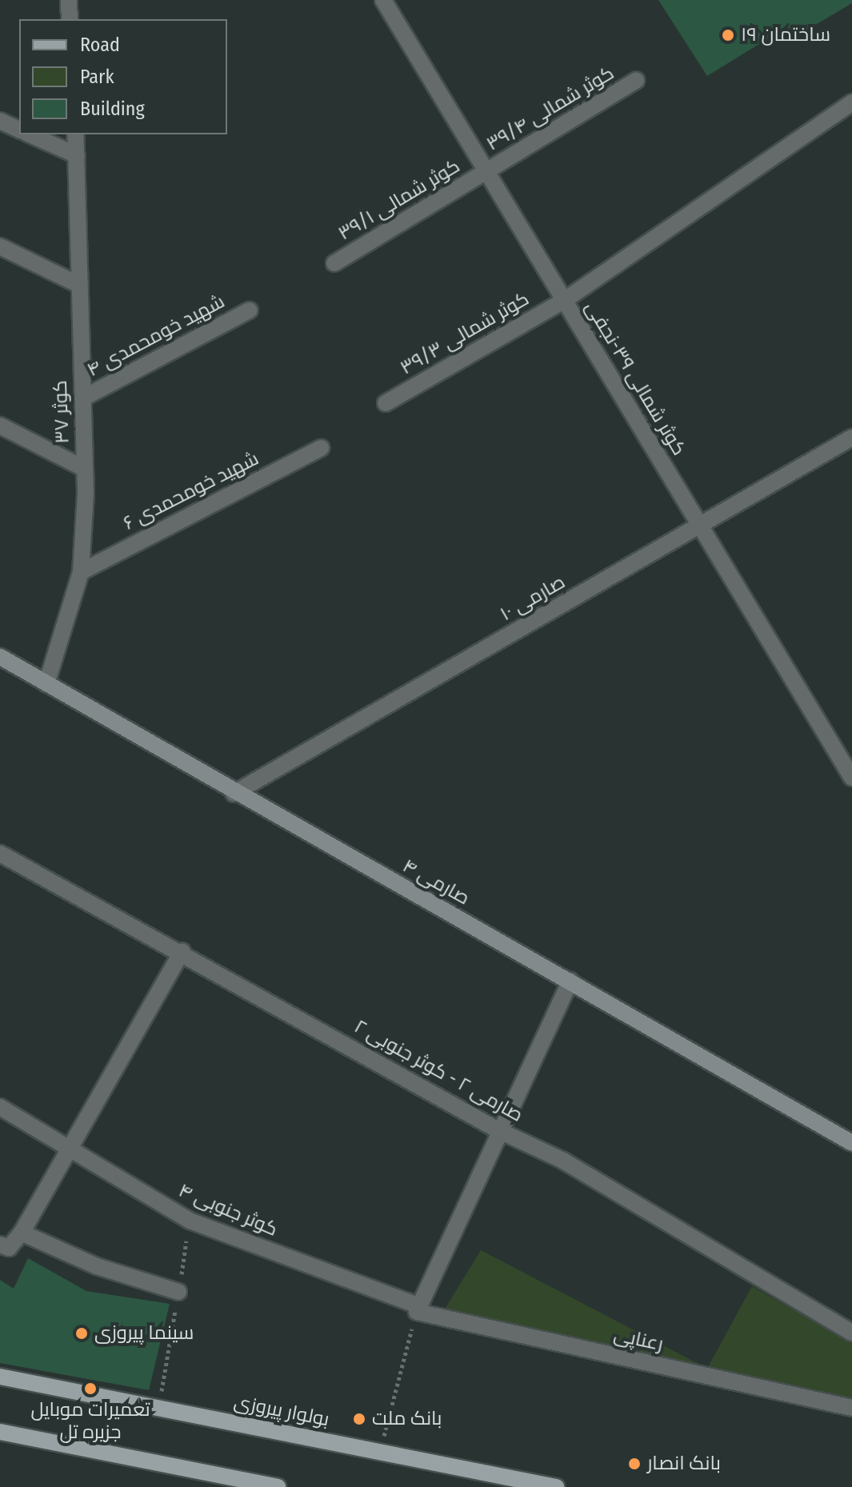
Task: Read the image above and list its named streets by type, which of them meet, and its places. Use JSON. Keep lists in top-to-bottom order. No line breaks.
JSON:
{"streets":{"main road":["بولوار پیروزی"],"street":["کوثر شمالی ۳۹/۴","کوثر شمالی ۳۹/۱","کوثر شمالی ۳۹/۳","شهید خومحمدی ۴","کوثر شمالی ۳۹-نجفی","کوثر ۳۷","شهید خومحمدی ۶","صارمی ۱۰","صارمی ۴","صارمی ۲ - کوثر جنوبی ۲","کوثر جنوبی ۴","رعناپی"]},"crossings":[["کوثر شمالی ۳۹/۴","کوثر شمالی ۳۹/۱"],["کوثر شمالی ۳۹/۴","کوثر شمالی ۳۹-نجفی"],["کوثر شمالی ۳۹/۱","کوثر شمالی ۳۹-نجفی"],["کوثر شمالی ۳۹/۳","کوثر شمالی ۳۹-نجفی"],["شهید خومحمدی ۴","کوثر ۳۷"],["کوثر شمالی ۳۹-نجفی","صارمی ۱۰"],["کوثر ۳۷","شهید خومحمدی ۶"],["کوثر ۳۷","صارمی ۴"],["صارمی ۱۰","صارمی ۴"],["کوثر جنوبی ۴","رعناپی"]],"places":["ساختمان ۱۹","سینما پیروزی","تعمیرات موبایل جزیره تل","بانک ملت","بانک انصار"],"legend":["Road","Park","Building"]}
